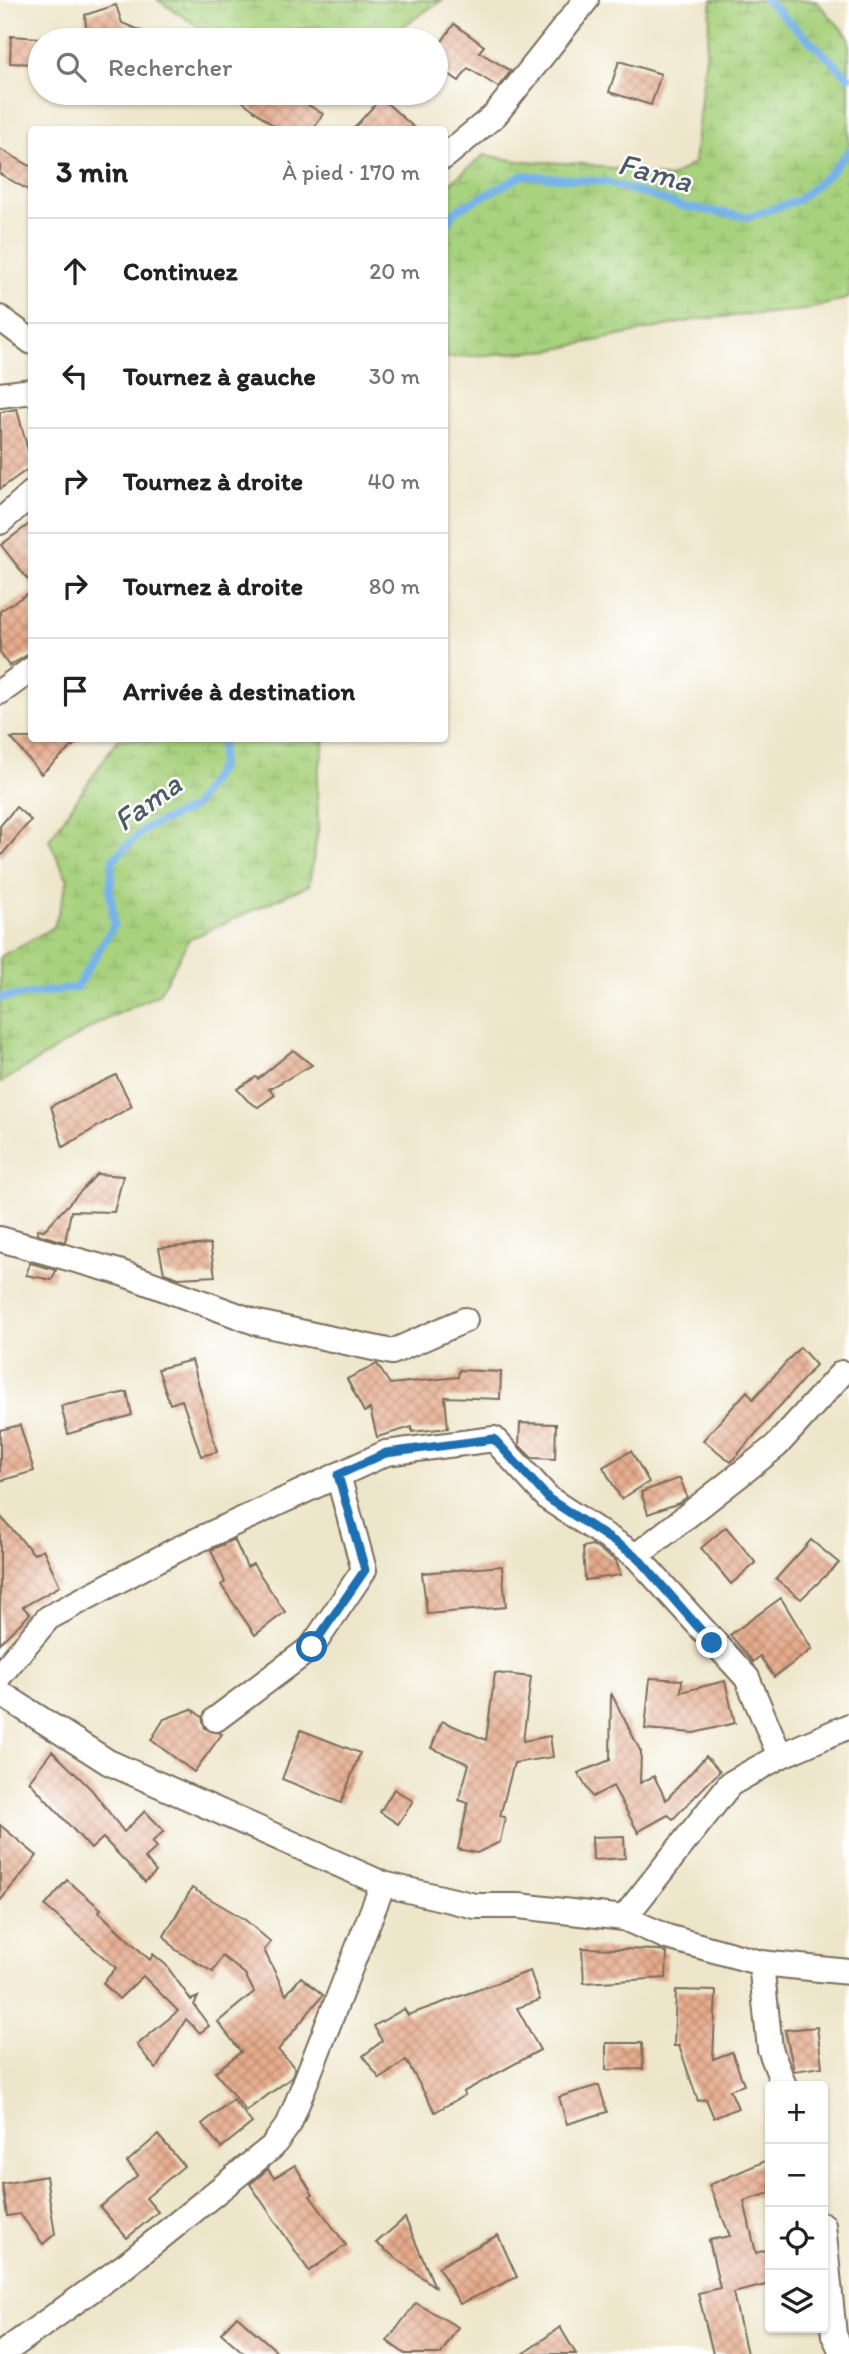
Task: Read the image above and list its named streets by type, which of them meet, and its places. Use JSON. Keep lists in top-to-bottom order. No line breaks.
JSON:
{"water":["Fama"],"page":{"search":"Rechercher","heading":["3 min","À pied · 170 m"],"list":[["Continuez","20 m"],["Tournez à gauche","30 m"],["Tournez à droite","40 m"],["Tournez à droite","80 m"],"Arrivée à destination"],"map_buttons":["+","−"]}}
